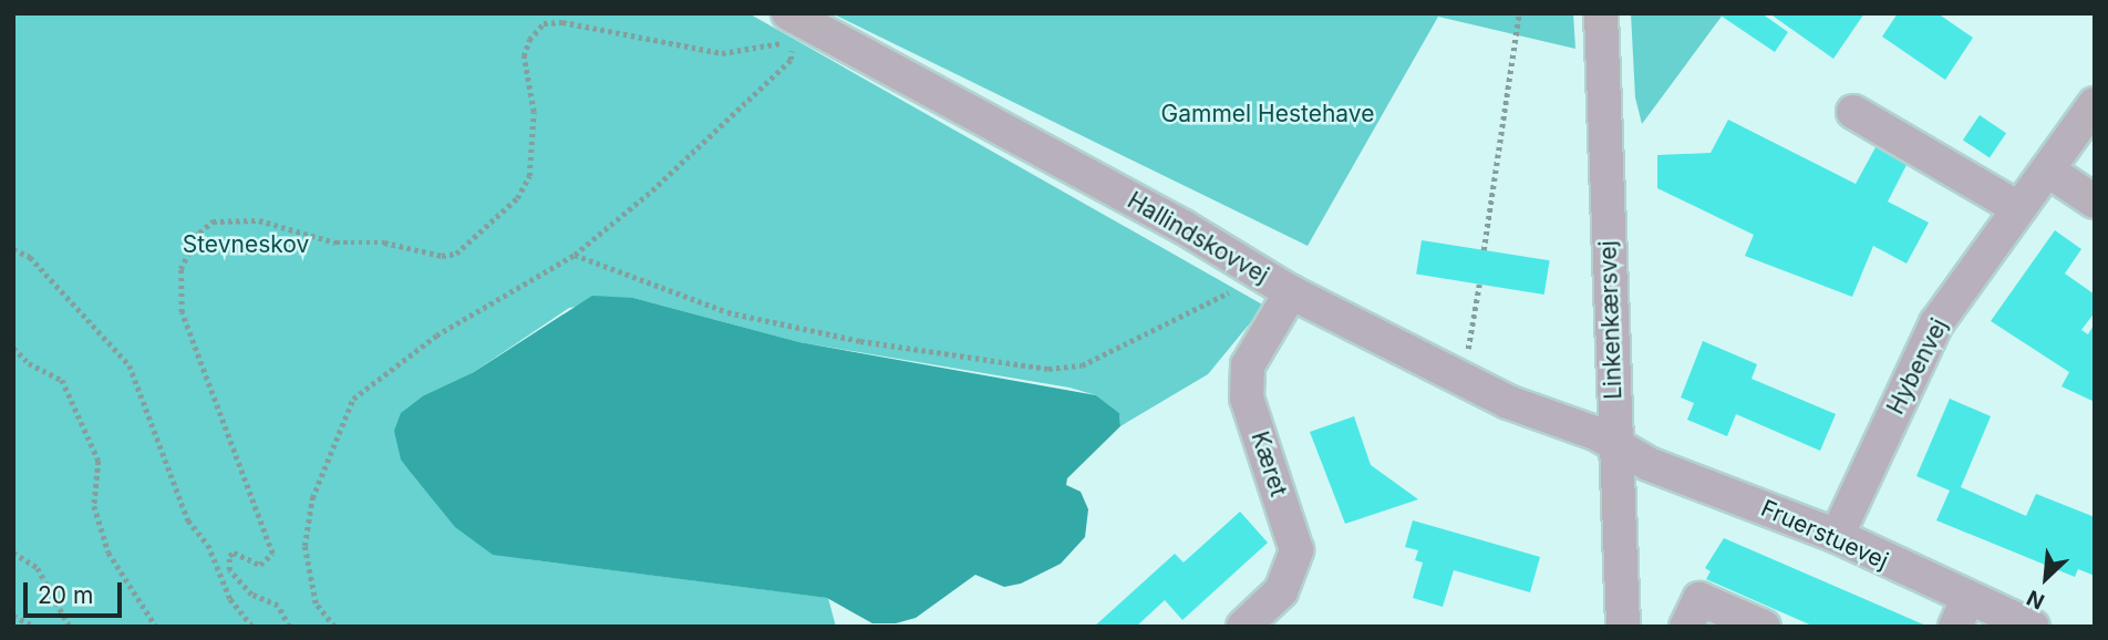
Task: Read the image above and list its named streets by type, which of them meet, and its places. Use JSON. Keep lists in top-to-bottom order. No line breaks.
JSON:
{"streets":{"street":["Hallindskovvej","Linkenkærsvej","Hybenvej","Kæret","Fruerstuevej"]},"crossings":[["Hallindskovvej","Linkenkærsvej"],["Hallindskovvej","Kæret"],["Hallindskovvej","Fruerstuevej"],["Linkenkærsvej","Fruerstuevej"],["Hybenvej","Fruerstuevej"]],"parks":["Gammel Hestehave","Stevneskov"],"scale_bar":"20 m","north":"bottom left"}
